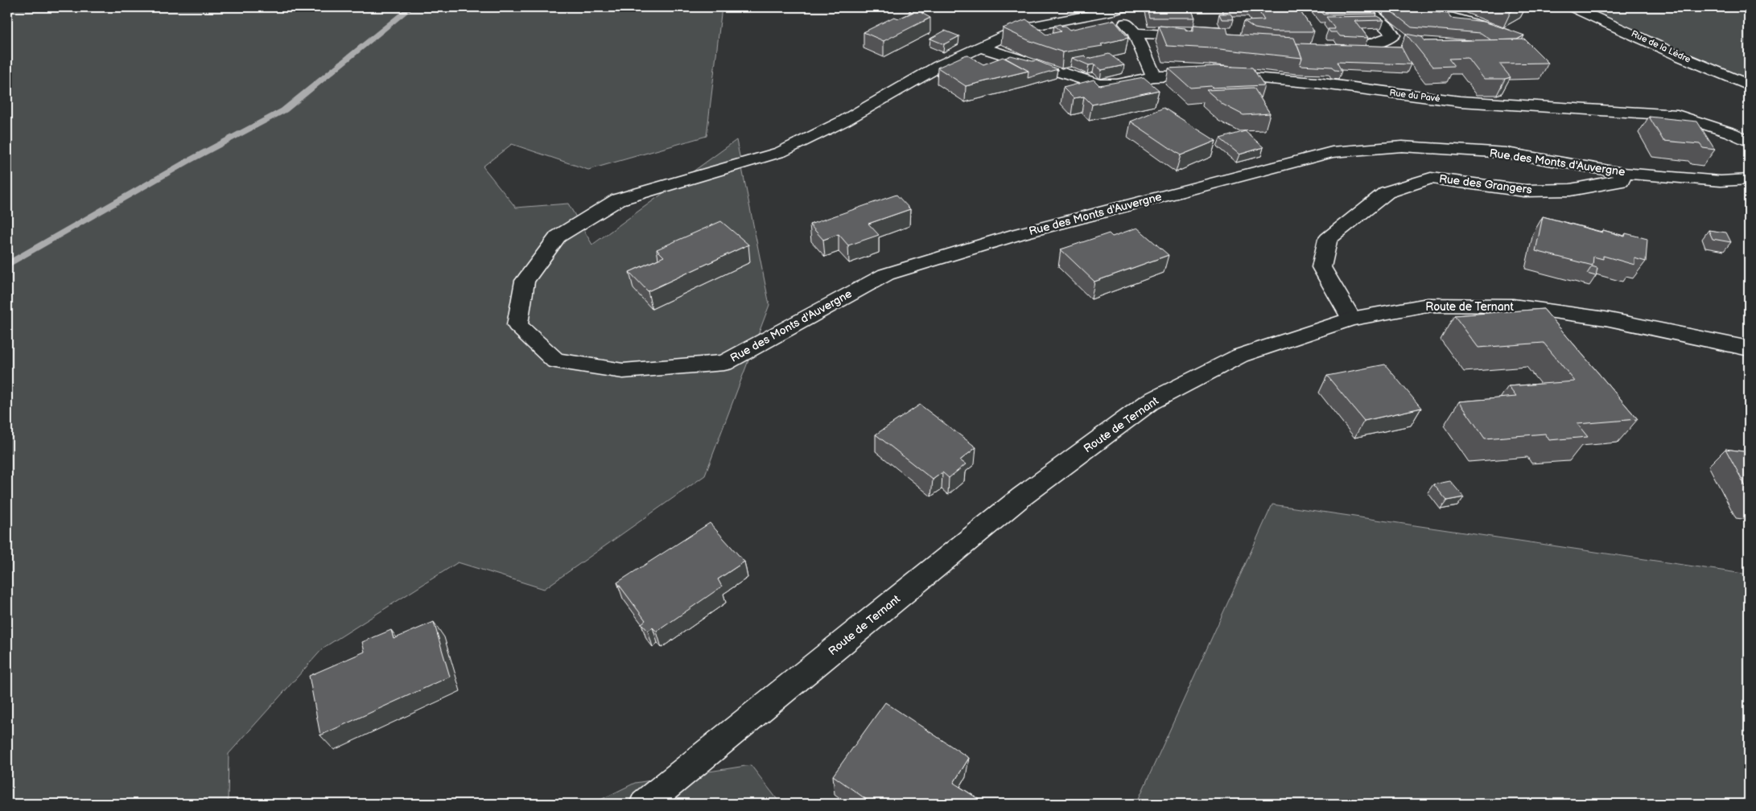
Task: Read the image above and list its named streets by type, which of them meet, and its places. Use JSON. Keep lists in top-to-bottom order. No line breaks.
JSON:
{"streets":{"street":["Rue de la Lèdre","Rue du Pavé","Rue des Monts d'Auvergne","Rue des Grangers","Route de Ternant"]},"crossings":[["Rue du Pavé","Rue des Monts d'Auvergne"],["Rue des Monts d'Auvergne","Rue des Grangers"],["Rue des Grangers","Route de Ternant"]]}
